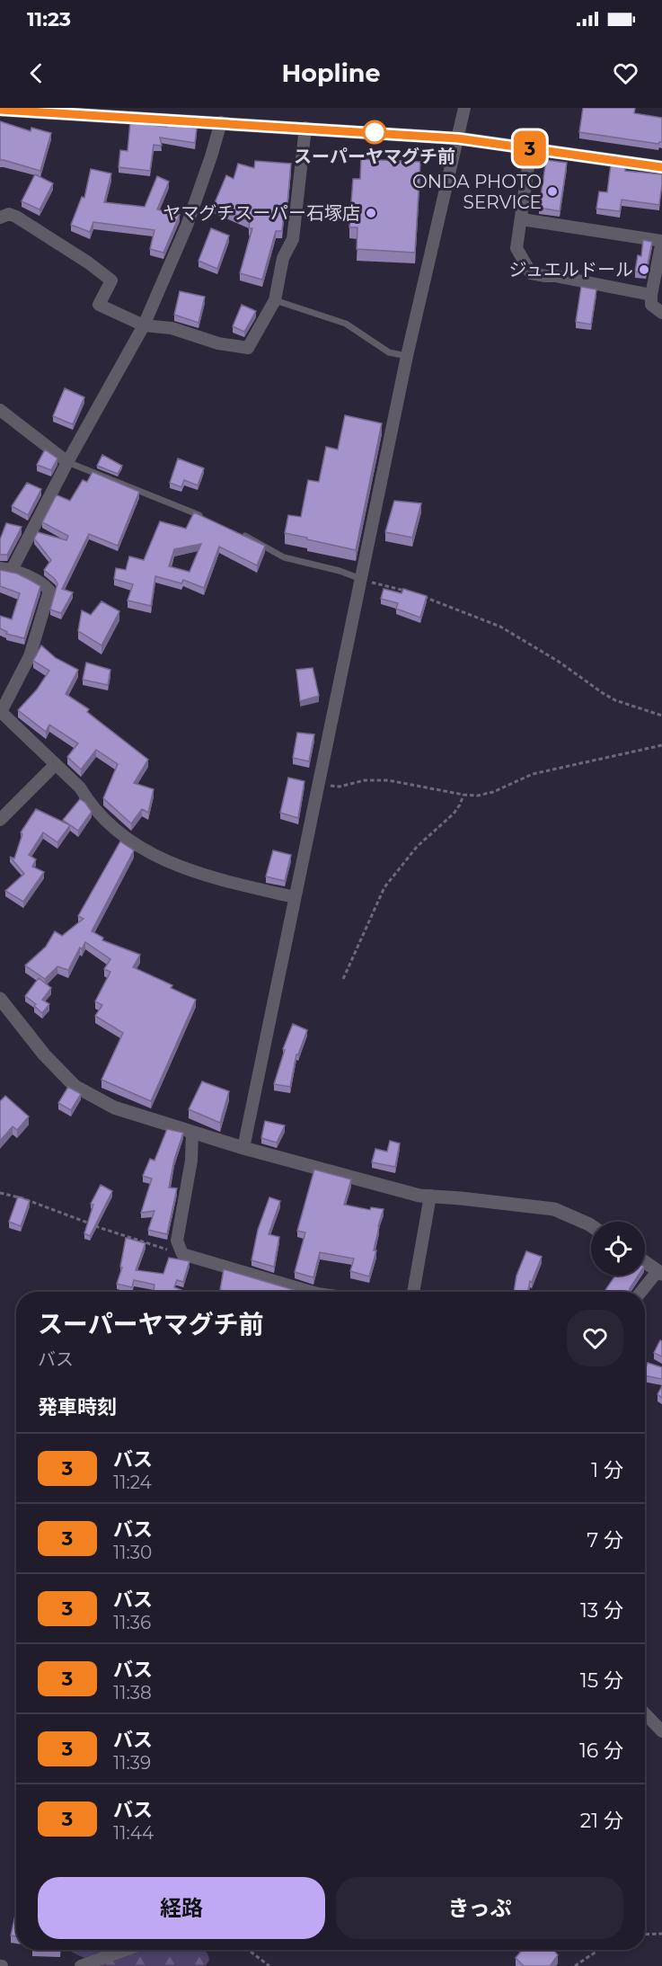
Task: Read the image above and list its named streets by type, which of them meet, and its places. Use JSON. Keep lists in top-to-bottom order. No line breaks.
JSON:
{"places":["スーパーヤマグチ前","ONDA PHOTO SERVICE","ヤマグチスーパー石塚店","ジュエルドール"],"lines":["bus line 3"],"page":{"status":"11:23","header":"Hopline","on_map":"3","heading":[["スーパーヤマグチ前","バス"],"発車時刻"],"list":[{"mark":"3","name":"バス","note":"11:24","value":"1 分"},{"mark":"3","name":"バス","note":"11:30","value":"7 分"},{"mark":"3","name":"バス","note":"11:36","value":"13 分"},{"mark":"3","name":"バス","note":"11:38","value":"15 分"},{"mark":"3","name":"バス","note":"11:39","value":"16 分"},{"mark":"3","name":"バス","note":"11:44","value":"21 分"}],"buttons":["経路","きっぷ"]}}
